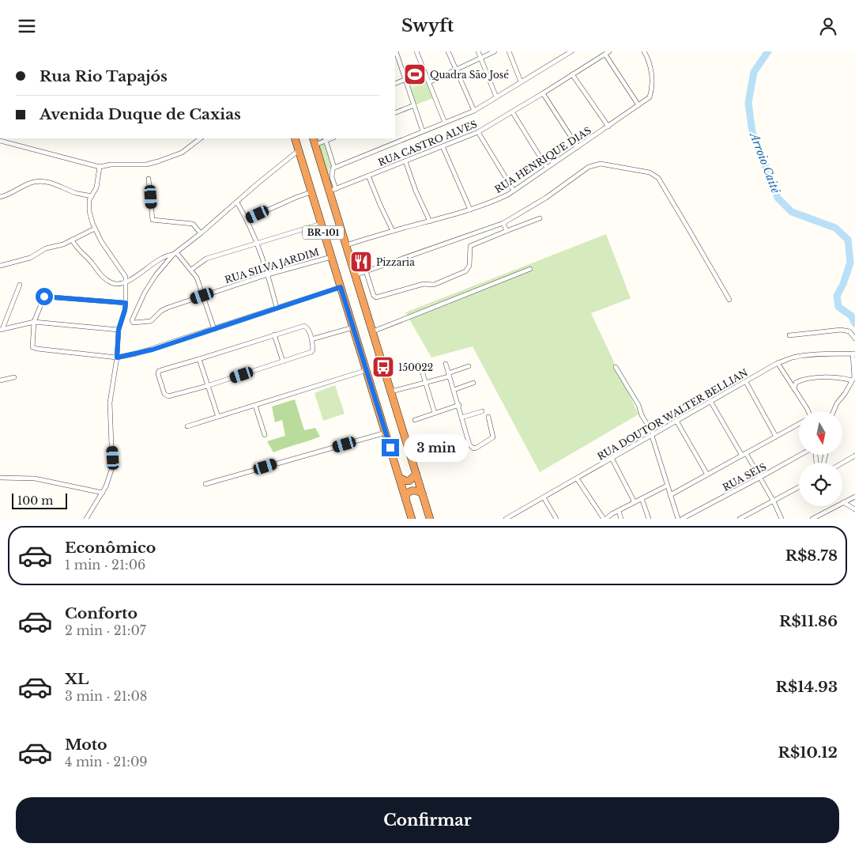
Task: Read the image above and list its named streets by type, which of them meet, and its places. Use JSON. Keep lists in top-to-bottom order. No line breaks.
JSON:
{"streets":{"highway":["BR-101"],"street":["RUA CASTRO ALVES","RUA HENRIQUE DIAS","RUA SILVA JARDIM","RUA DOUTOR WALTER BELLIAN","RUA SEIS"]},"crossings":[["RUA CASTRO ALVES","BR-101"],["RUA HENRIQUE DIAS","BR-101"],["BR-101","RUA SILVA JARDIM"]],"water":["Arroio Caité"],"places":{"sports":["Quadra São José"],"restaurant":["Pizzaria"],"bus stop":["150022"]},"scale_bar":"100 m","north":"bottom","page":{"header":"Swyft","banner":["Rua Rio Tapajós","Avenida Duque de Caxias"],"bubble":"3 min","scale":"100 m","list":[{"name":"Econômico","note":"1 min · 21:06","value":"R$8.78"},{"name":"Conforto","note":"2 min · 21:07","value":"R$11.86"},{"name":"XL","note":"3 min · 21:08","value":"R$14.93"},{"name":"Moto","note":"4 min · 21:09","value":"R$10.12"}],"buttons":"Confirmar"}}
